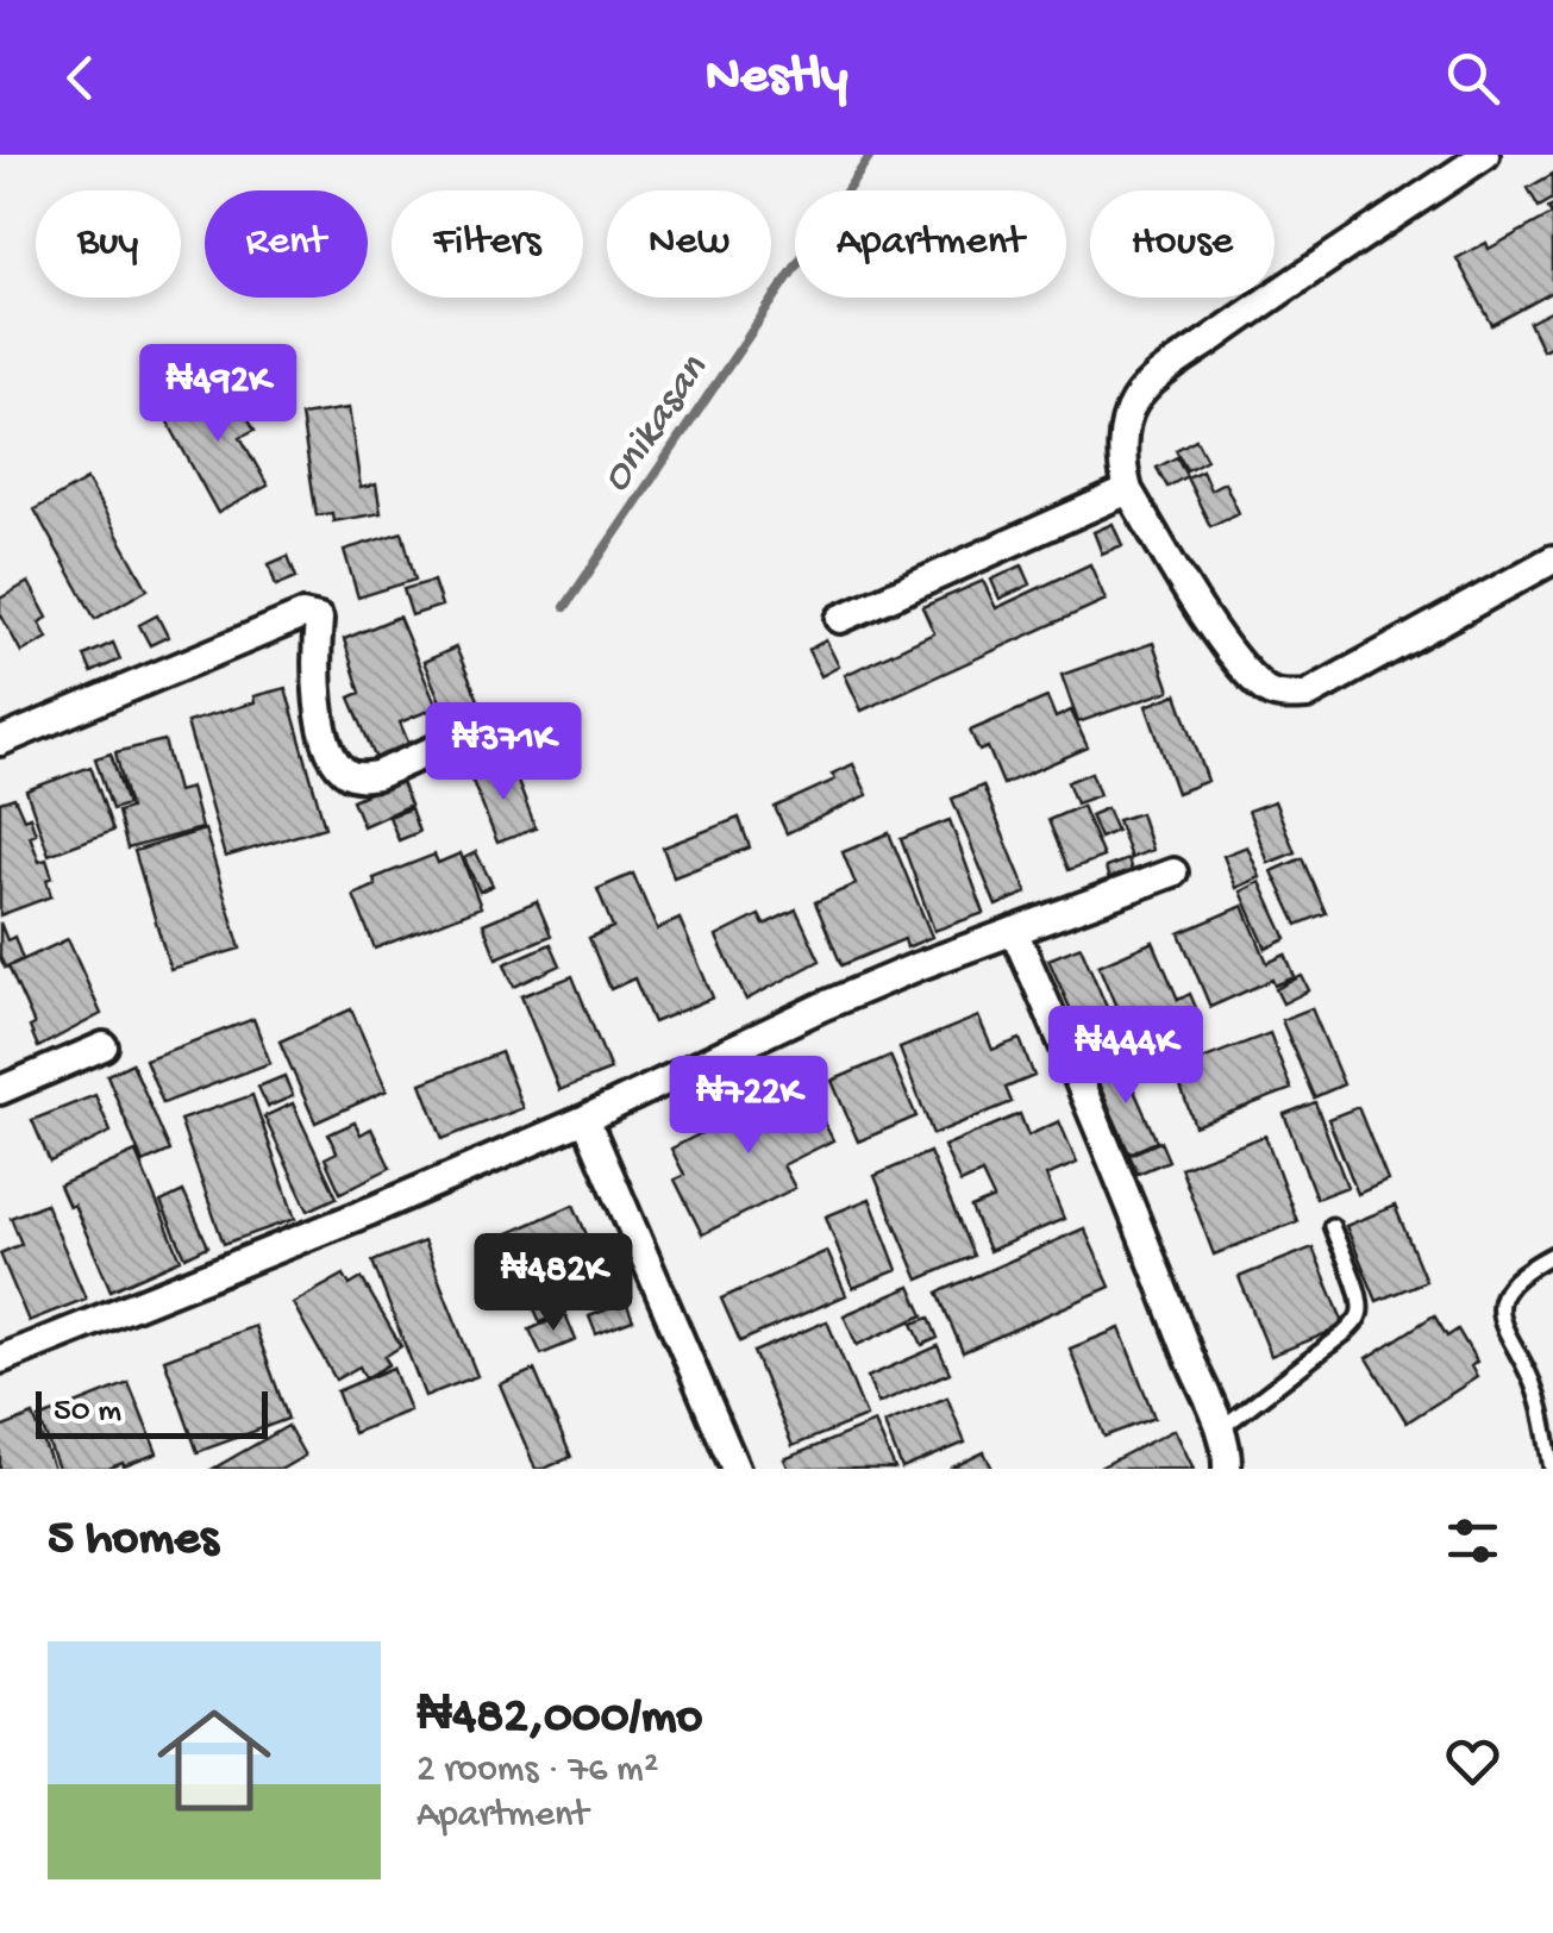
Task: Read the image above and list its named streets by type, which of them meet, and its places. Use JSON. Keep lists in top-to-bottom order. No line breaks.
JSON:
{"water":["Onikasan"],"scale_bar":"50 m","page":{"header":"Nestly","chip":["Buy","Rent","Filters","New","Apartment","House"],"price":["₦492K","₦371K","₦444K","₦722K","₦482K"],"scale":"50 m","heading":"5 homes","list":[{"name":"₦482,000/mo","note":"2 rooms · 76 m² · Apartment"}]}}
